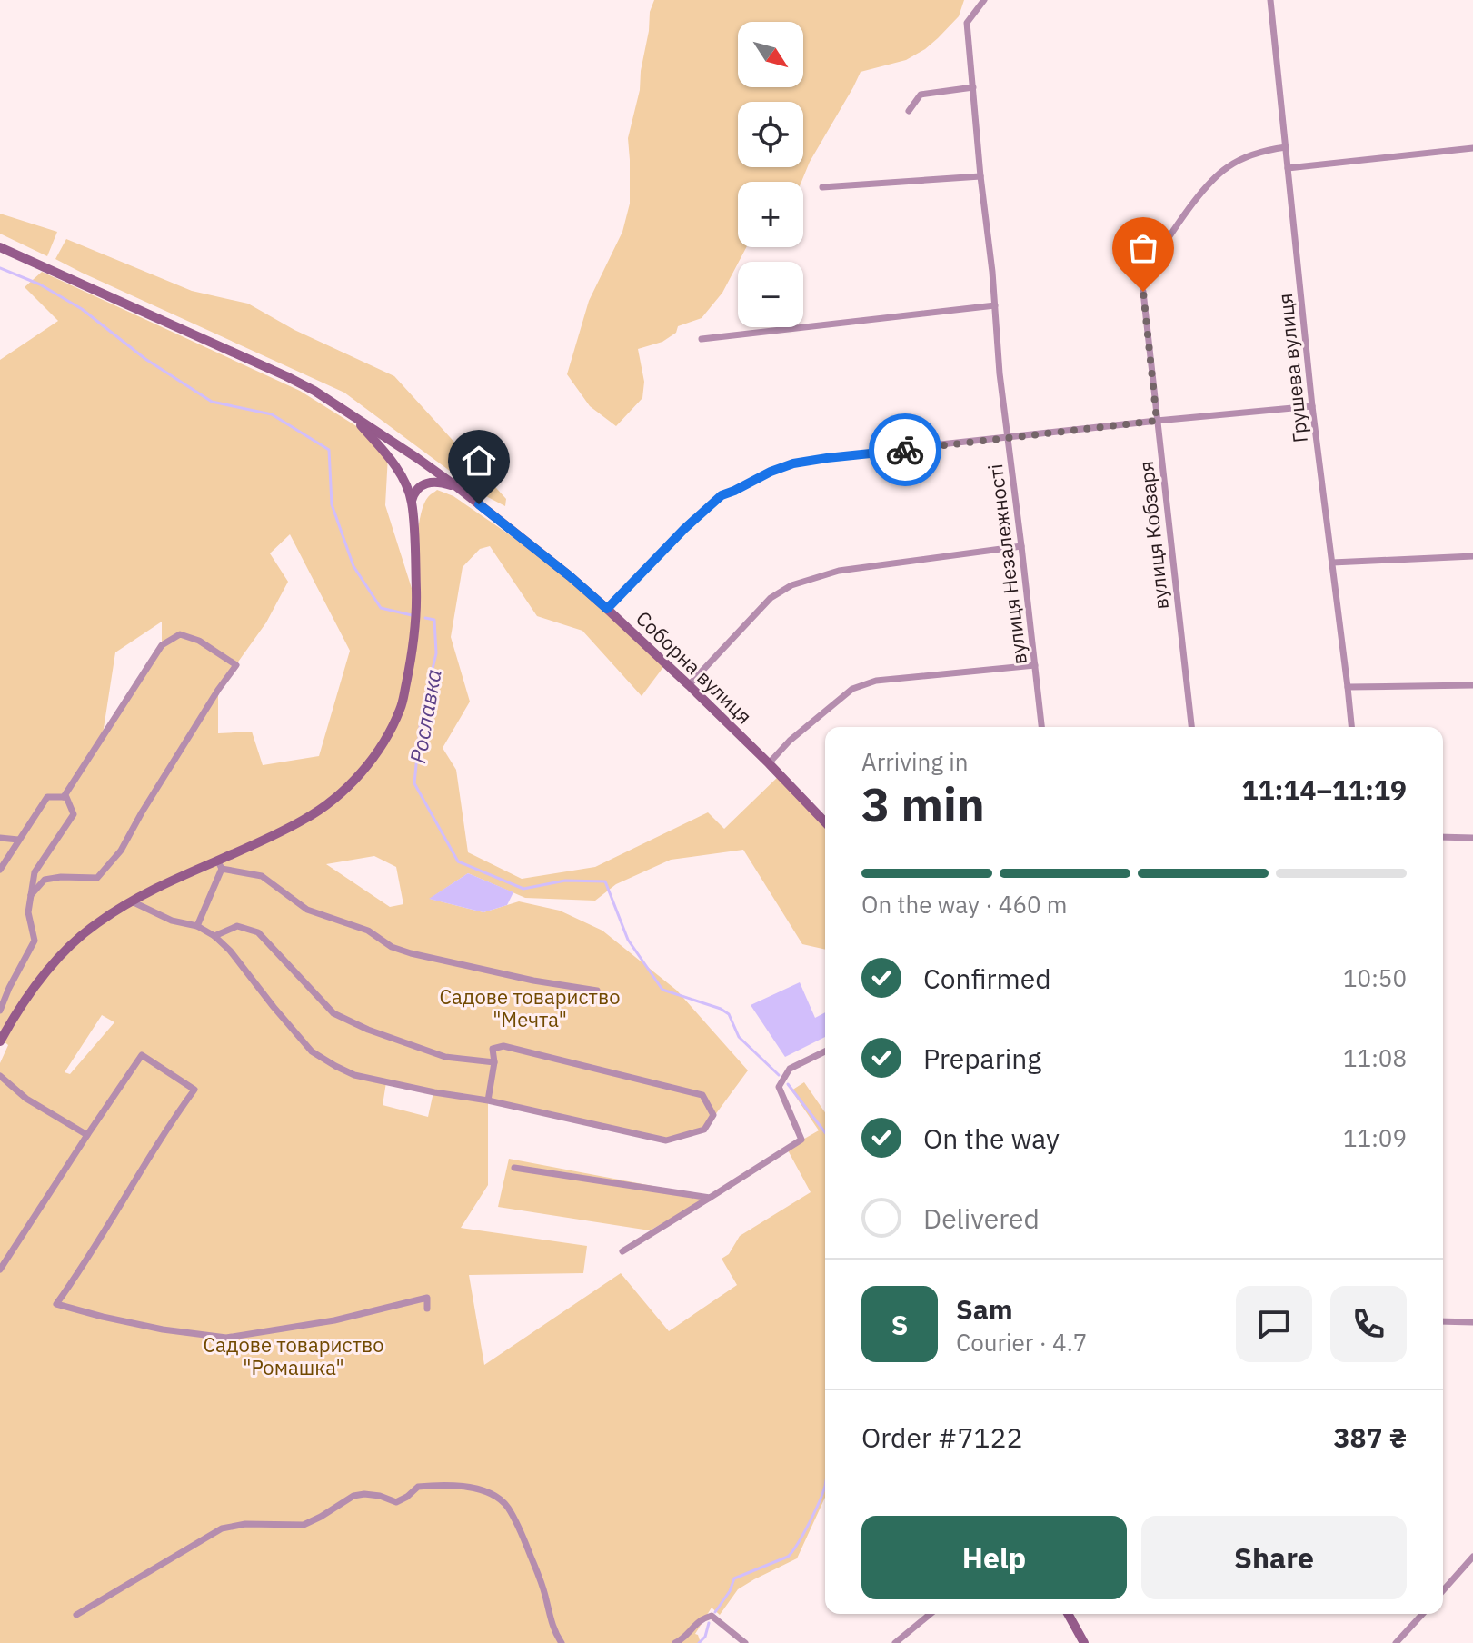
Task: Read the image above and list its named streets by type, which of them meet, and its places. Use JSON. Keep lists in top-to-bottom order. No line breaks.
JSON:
{"streets":{"main road":["Соборна вулиця"],"street":["Грушева вулиця","вулиця Кобзаря","вулиця Незалежності"]},"water":["Рославка"],"parks":["Садове товариство \"Мечта\"","Садове товариство \"Ромашка\""],"north":"bottom right","page":{"map_buttons":["+","−"],"heading":["3 min","Arriving in","11:14–11:19"],"panel":["Sam","Courier · 4.7","Order #7122","387 ₴"],"bar":"On the way · 460 m","list":[["Confirmed","10:50"],["Preparing","11:08"],["On the way","11:09"],"Delivered"],"round":"S","buttons":["Help","Share"]}}
